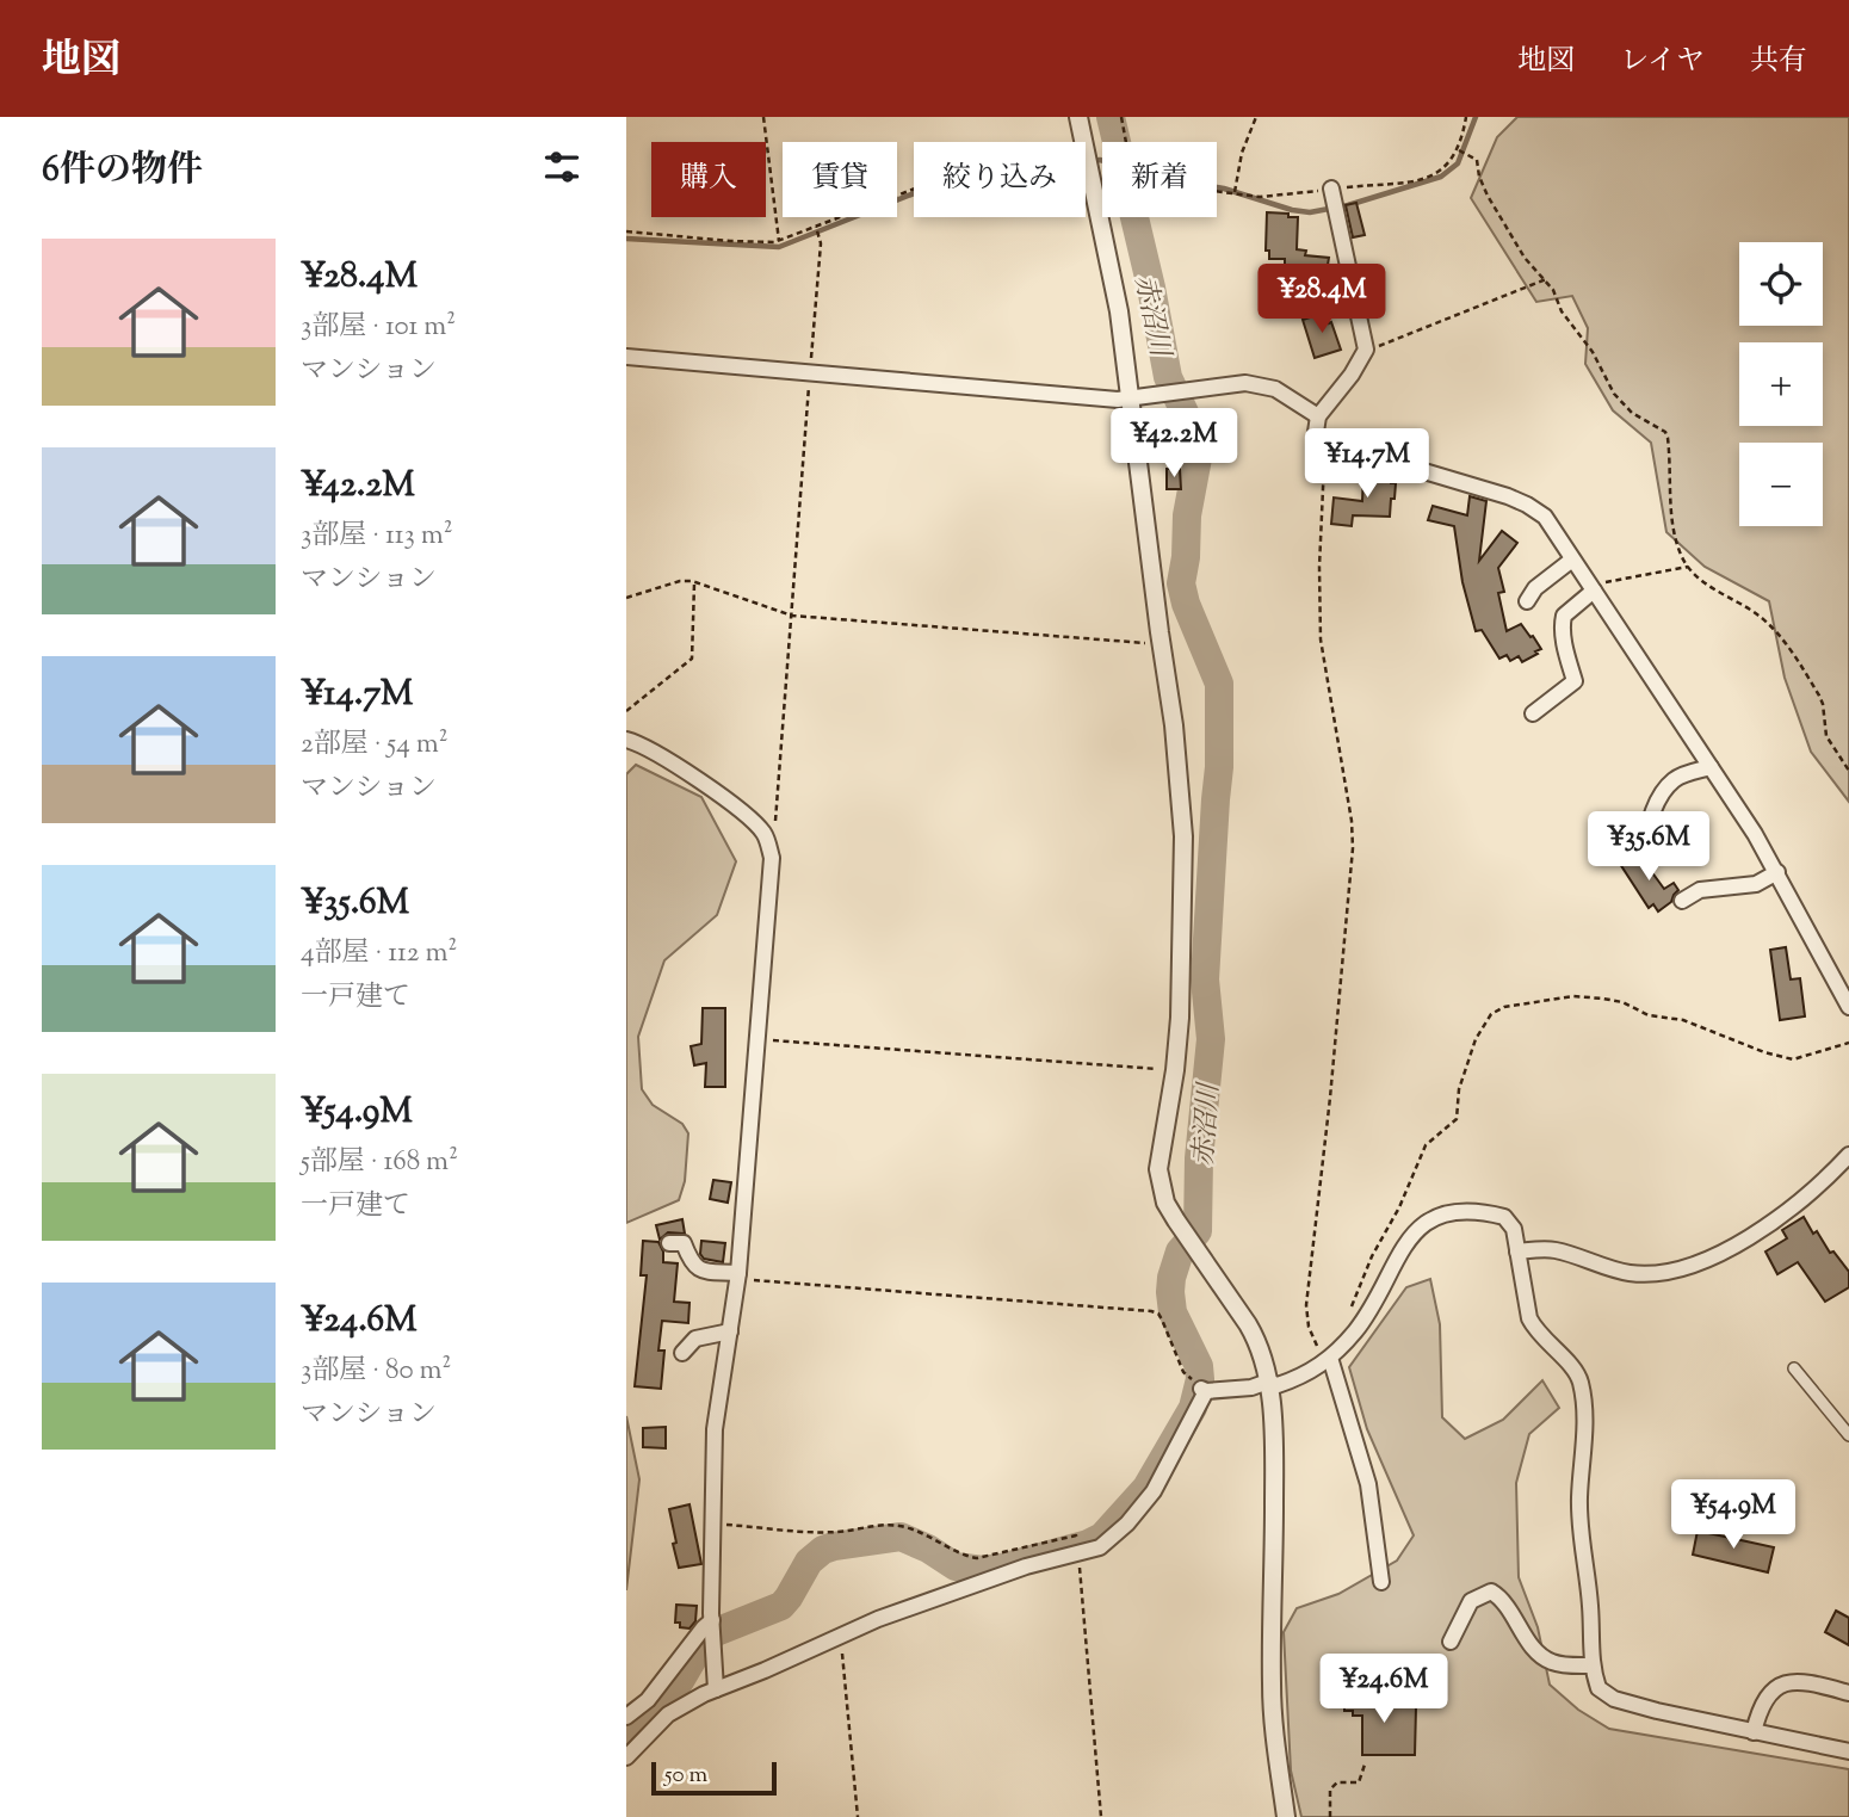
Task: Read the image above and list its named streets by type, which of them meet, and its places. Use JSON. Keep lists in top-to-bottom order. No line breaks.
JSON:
{"water":["赤沼川"],"scale_bar":"50 m","page":{"header":"地図","nav":["地図","レイヤ","共有"],"heading":"6件の物件","chip":["購入","賃貸","絞り込み","新着"],"list":[{"name":"¥28.4M","note":"3部屋 · 101 m² · マンション"},{"name":"¥42.2M","note":"3部屋 · 113 m² · マンション"},{"name":"¥14.7M","note":"2部屋 · 54 m² · マンション"},{"name":"¥35.6M","note":"4部屋 · 112 m² · 一戸建て"},{"name":"¥54.9M","note":"5部屋 · 168 m² · 一戸建て"},{"name":"¥24.6M","note":"3部屋 · 80 m² · マンション"}],"map_buttons":["+","−"],"price":["¥28.4M","¥42.2M","¥14.7M","¥35.6M","¥54.9M","¥24.6M"],"scale":"50 m"}}
